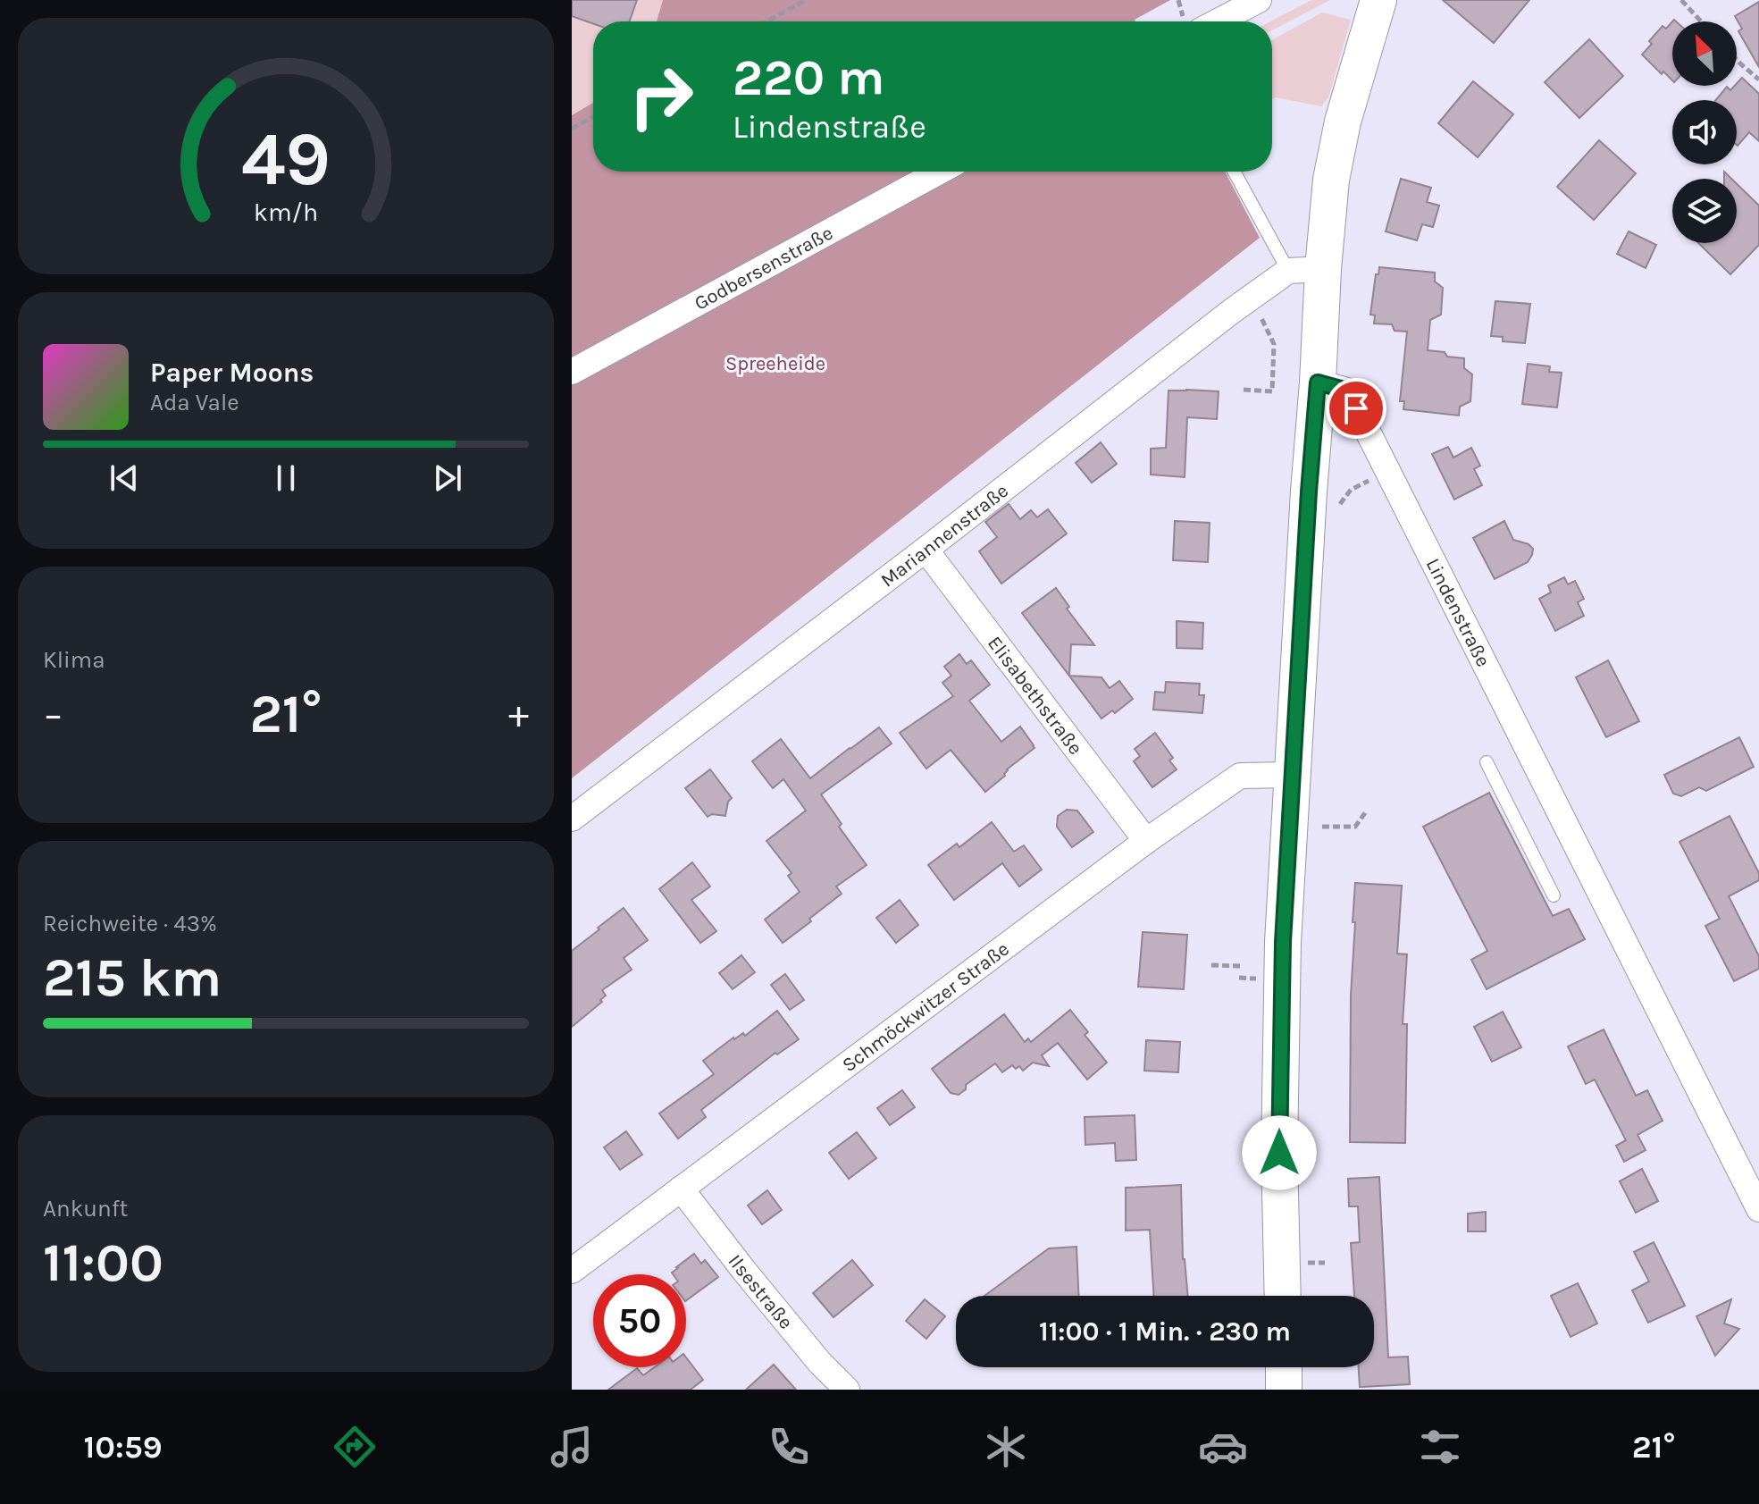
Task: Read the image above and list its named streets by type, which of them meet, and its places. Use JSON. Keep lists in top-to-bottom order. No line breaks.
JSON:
{"streets":{"street":["Godbersenstraße","Mariannenstraße","Lindenstraße","Elisabethstraße","Schmöckwitzer Straße","Ilsestraße"]},"crossings":[["Mariannenstraße","Elisabethstraße"],["Elisabethstraße","Schmöckwitzer Straße"],["Schmöckwitzer Straße","Ilsestraße"]],"parks":["Spreeheide"],"north":"top left","page":{"turn":["220 m","Lindenstraße"],"song":["Paper Moons","Ada Vale"],"tile":["Klima",["Reichweite · 43%","215 km"],["Ankunft","11:00"]],"heat":["−","21°","+"],"limit":"50","trip":"11:00 · 1 Min. · 230 m","tabs":["10:59","21°"],"gauge":["49","km/h"]}}
